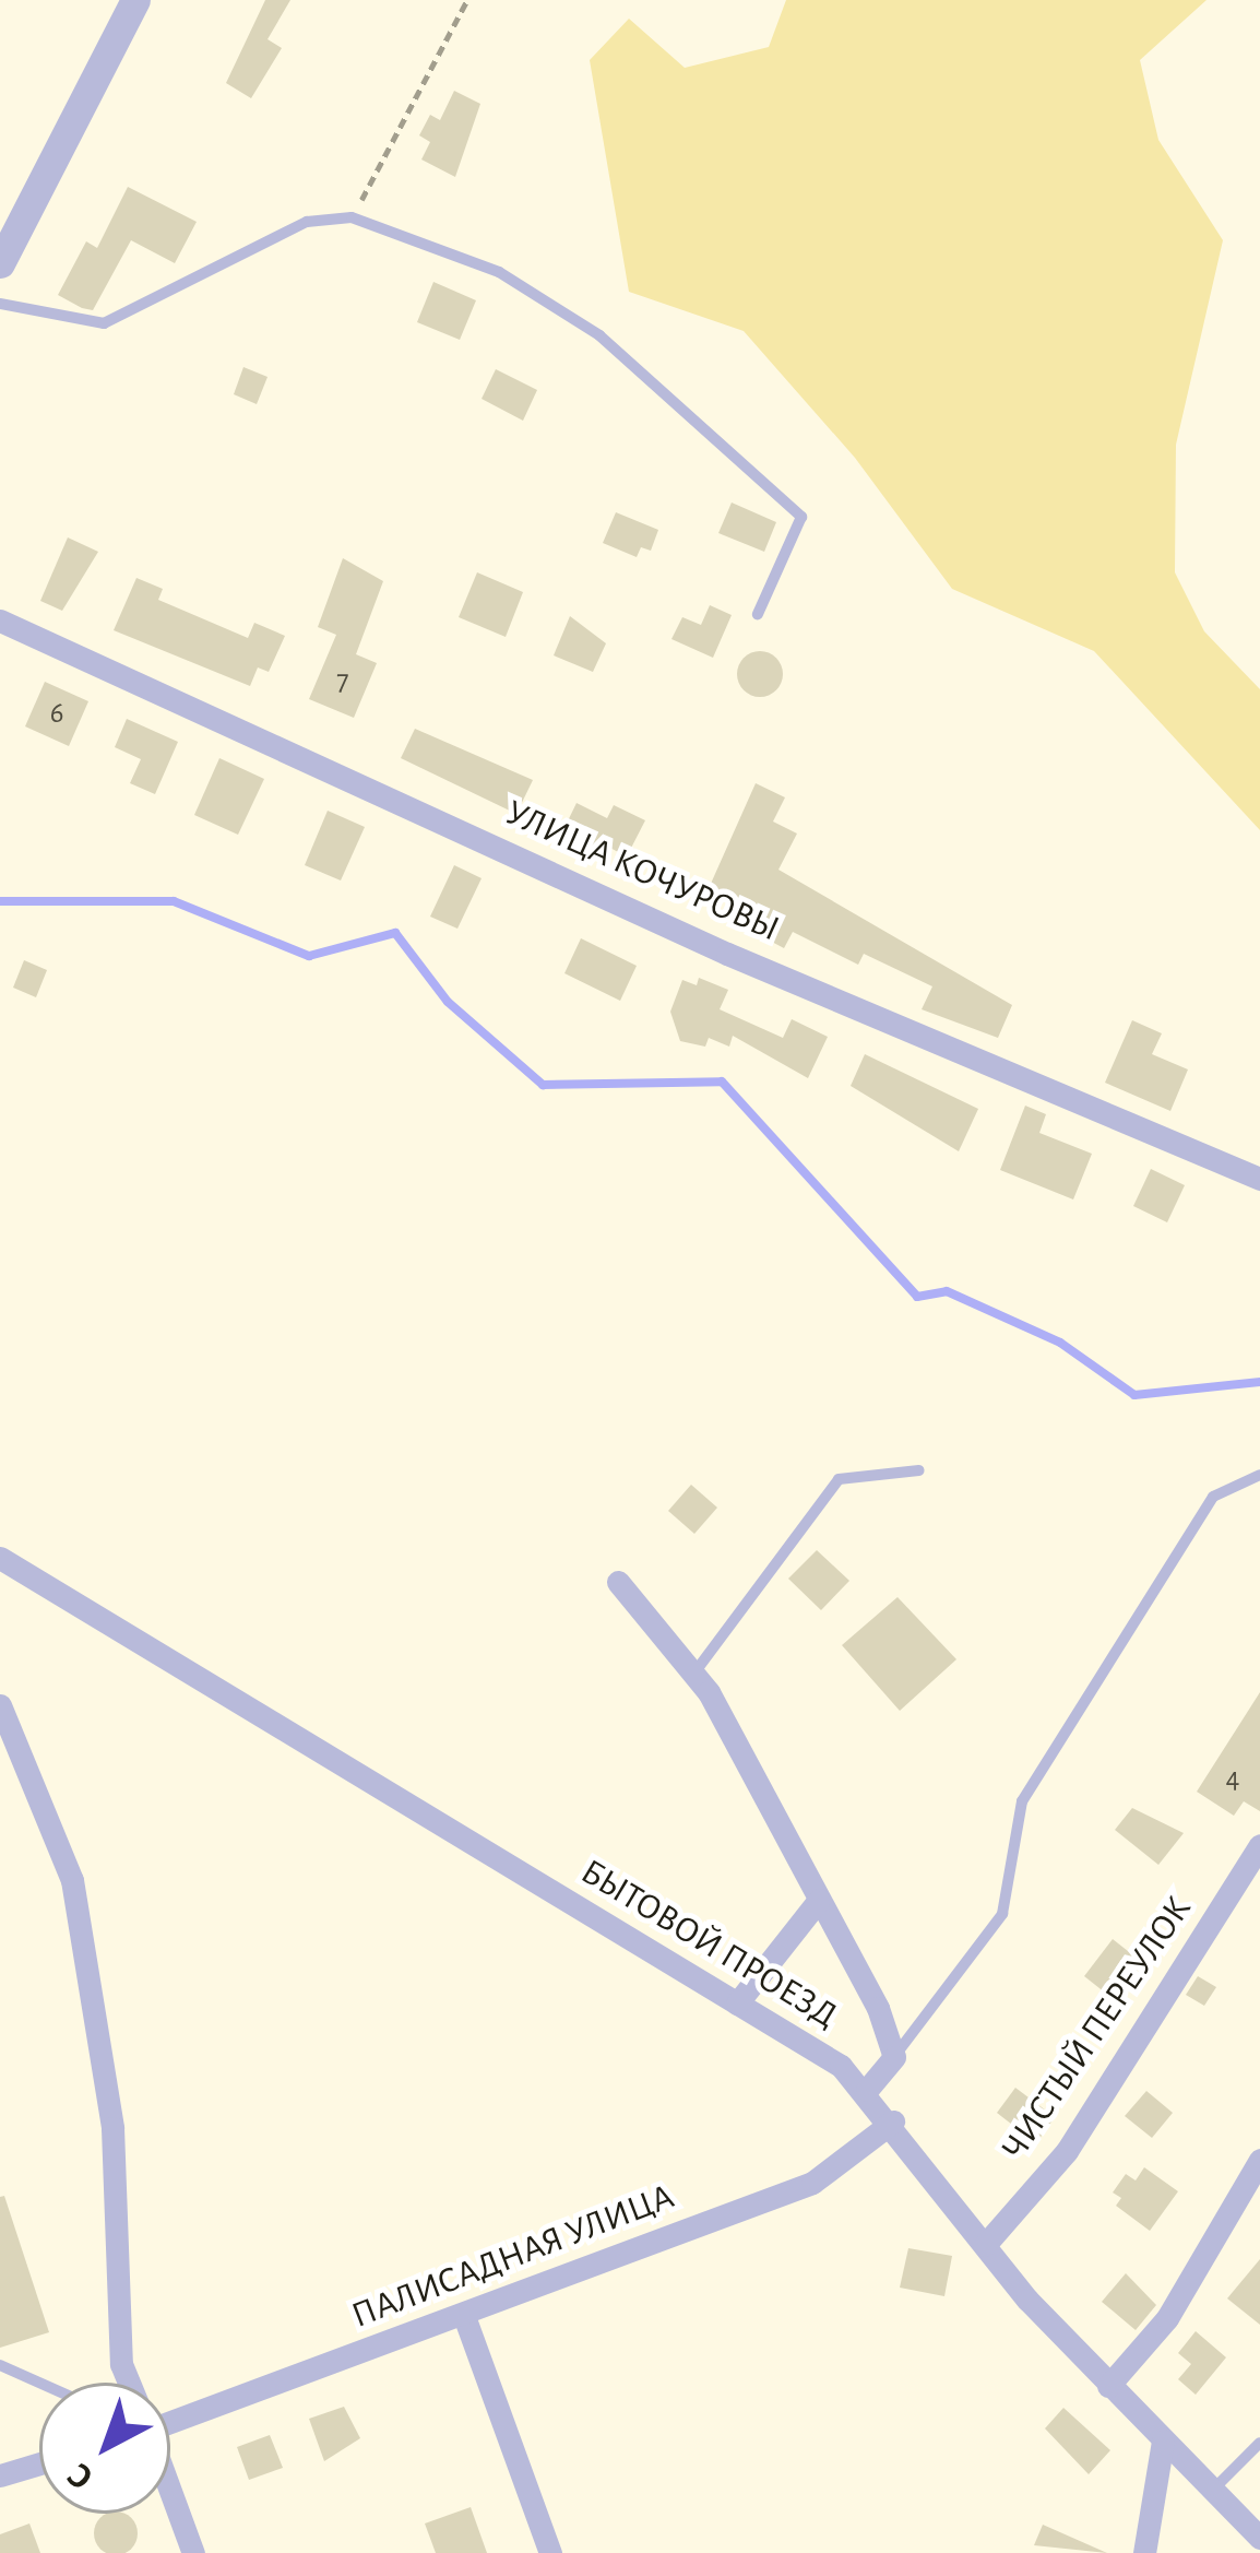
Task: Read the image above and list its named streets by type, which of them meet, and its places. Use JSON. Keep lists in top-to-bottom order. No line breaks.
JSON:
{"streets":{"street":["УЛИЦА КОЧУРОВЫ","БЫТОВОЙ ПРОЕЗД","ЧИСТЫЙ ПЕРЕУЛОК","ПАЛИСАДНАЯ УЛИЦА"]},"crossings":[["БЫТОВОЙ ПРОЕЗД","ЧИСТЫЙ ПЕРЕУЛОК"],["БЫТОВОЙ ПРОЕЗД","ПАЛИСАДНАЯ УЛИЦА"]],"house_numbers":["7","6","4"],"north":"bottom left"}
